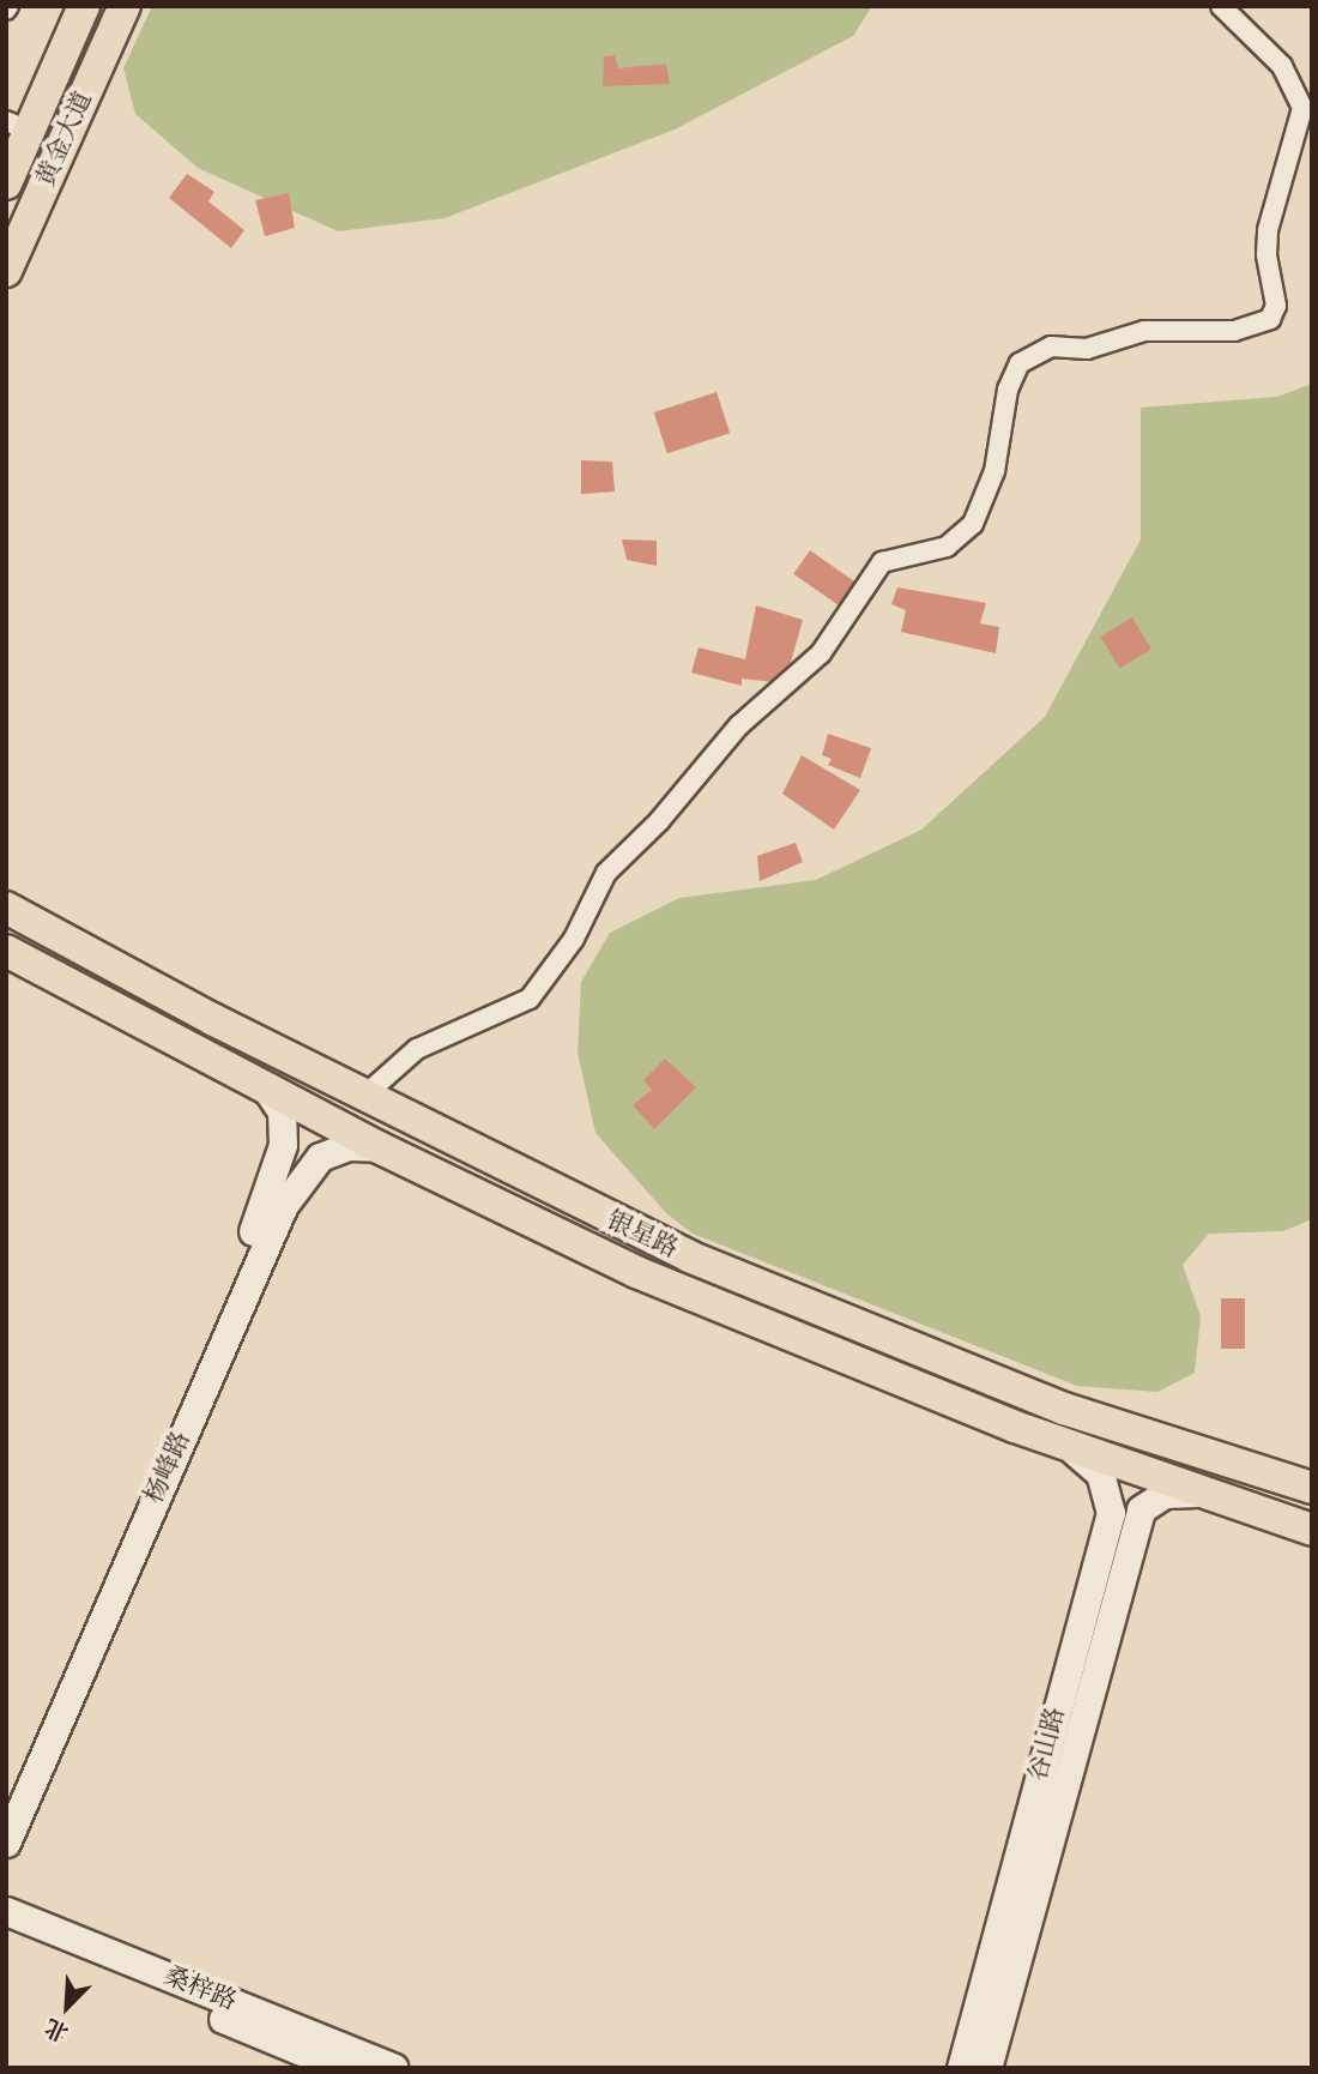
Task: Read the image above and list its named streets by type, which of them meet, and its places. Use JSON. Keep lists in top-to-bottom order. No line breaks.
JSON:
{"streets":{"main road":["黄金大道","银星路","杨峰路","谷山路","桑梓路"]},"crossings":[["银星路","杨峰路"],["银星路","谷山路"]],"north":"bottom left"}
